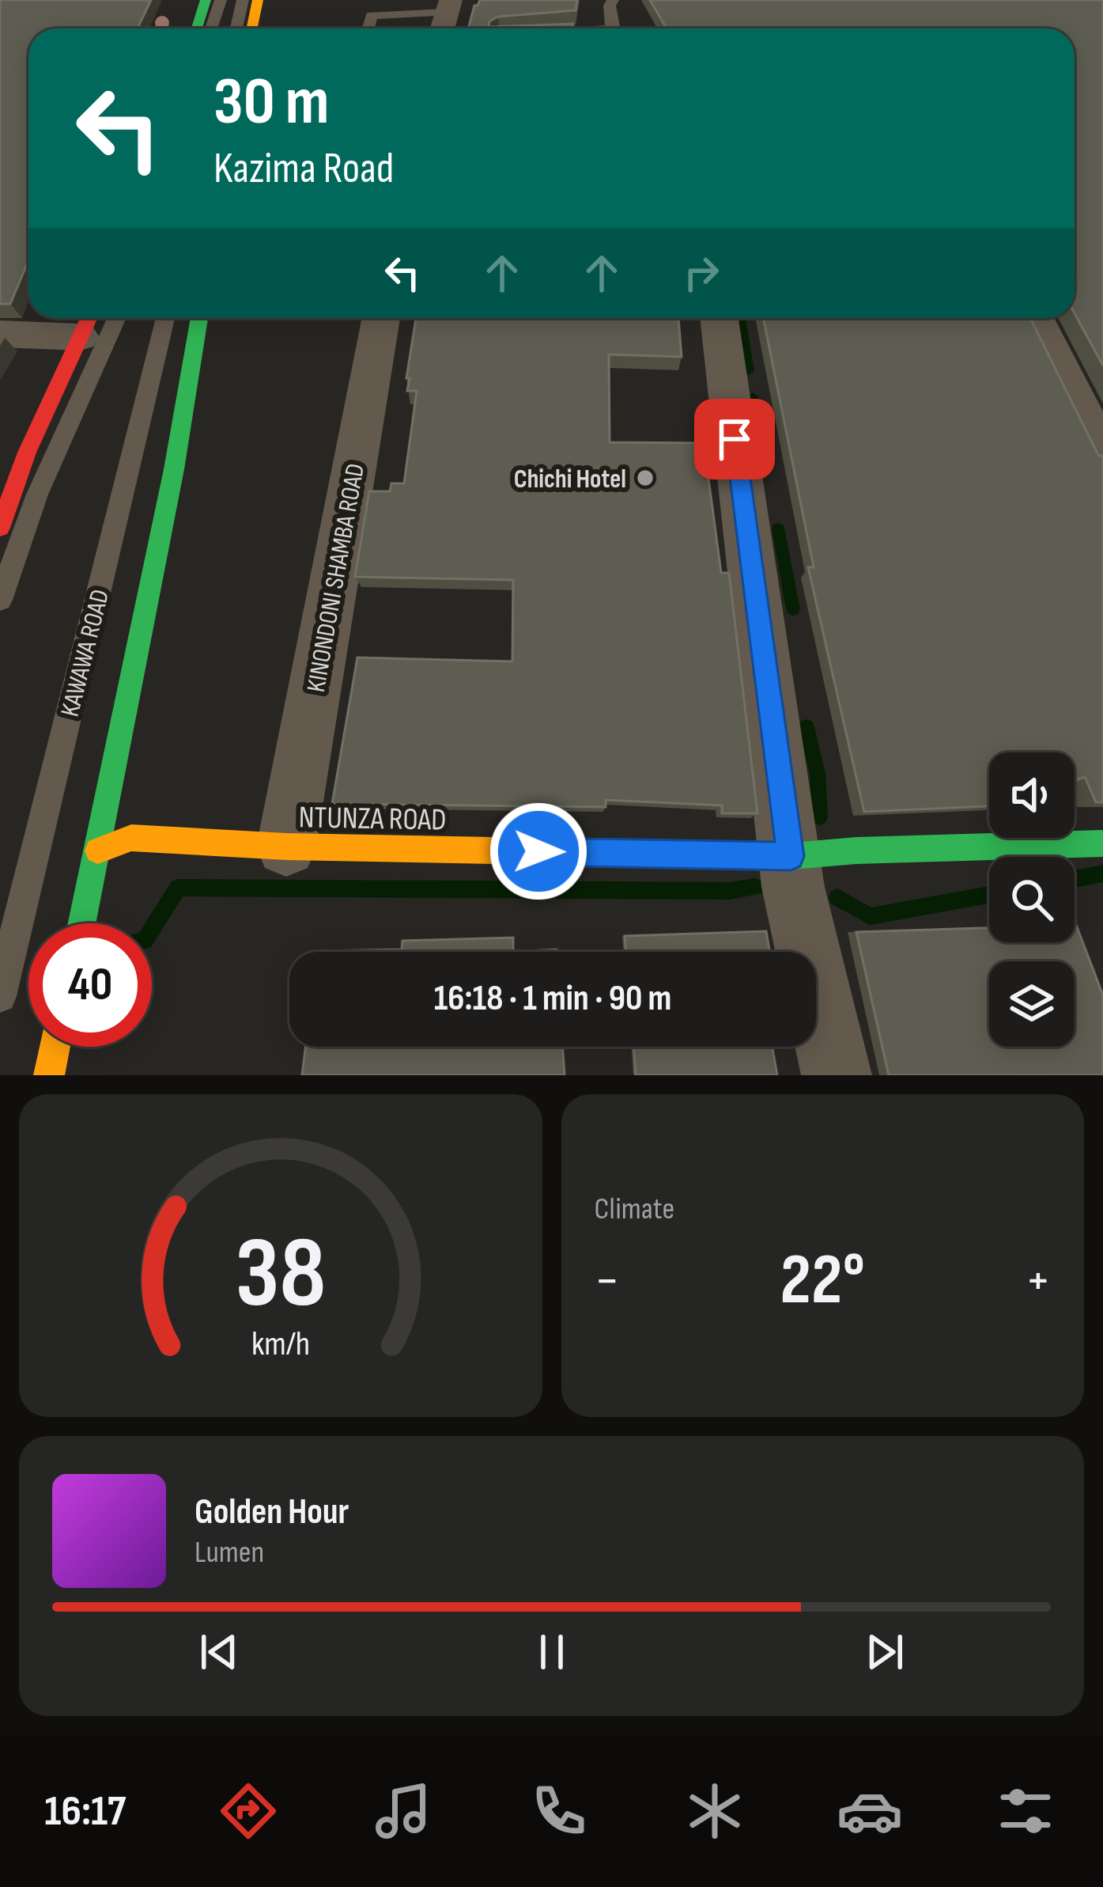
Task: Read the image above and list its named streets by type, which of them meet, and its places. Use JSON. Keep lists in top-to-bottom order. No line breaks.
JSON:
{"streets":{"main road":["KAWAWA ROAD","NTUNZA ROAD"],"street":["KINONDONI SHAMBA ROAD"]},"crossings":[["KINONDONI SHAMBA ROAD","NTUNZA ROAD"],["KAWAWA ROAD","NTUNZA ROAD"]],"places":["Chichi Hotel"],"page":{"turn":["30 m","Kazima Road"],"limit":"40","trip":"16:18 · 1 min · 90 m","tile":"Climate","heat":["−","22°","+"],"song":["Golden Hour","Lumen"],"tabs":"16:17","gauge":["38","km/h"]}}
